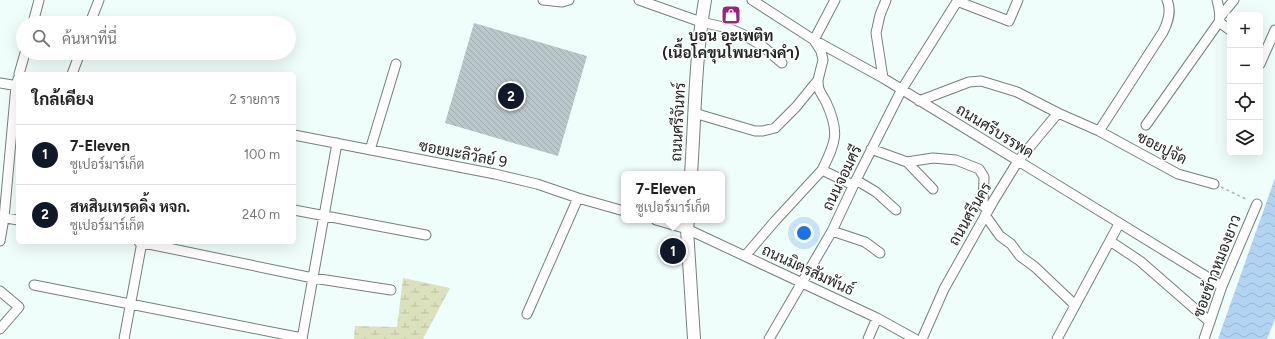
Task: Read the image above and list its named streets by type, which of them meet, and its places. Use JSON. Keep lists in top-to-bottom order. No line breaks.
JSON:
{"streets":{"main road":["ถนนศรีจันทร์"],"street":["ถนนศรีบรรพด","ซอยปูจัด","ซอยมะลิวัลย์ 9","ถนนจอมศรี","ถนนศรีนคร","ซอยข้าวหมองยาว","ถนนมิตรสัมพันธ์"]},"crossings":[["ถนนศรีบรรพด","ซอยปูจัด"],["ถนนศรีบรรพด","ถนนจอมศรี"],["ถนนศรีบรรพด","ถนนศรีนคร"],["ถนนศรีบรรพด","ซอยข้าวหมองยาว"],["ซอยปูจัด","ถนนศรีนคร"],["ถนนจอมศรี","ถนนมิตรสัมพันธ์"]],"places":{"shop":["บอน อะเพติท (เนื้อโคขุนโพนยางคำ)"]},"page":{"map_buttons":["+","−"],"search":"ค้นหาที่นี่","heading":["ใกล้เคียง","2 รายการ"],"pins":["2","1"],"list":[{"mark":"1","name":"7-Eleven","note":"ซูเปอร์มาร์เก็ต","value":"100 m"},{"mark":"2","name":"สหสินเทรดดิ้ง หจก.","note":"ซูเปอร์มาร์เก็ต","value":"240 m"}],"popup":["7-Eleven","ซูเปอร์มาร์เก็ต"]}}
